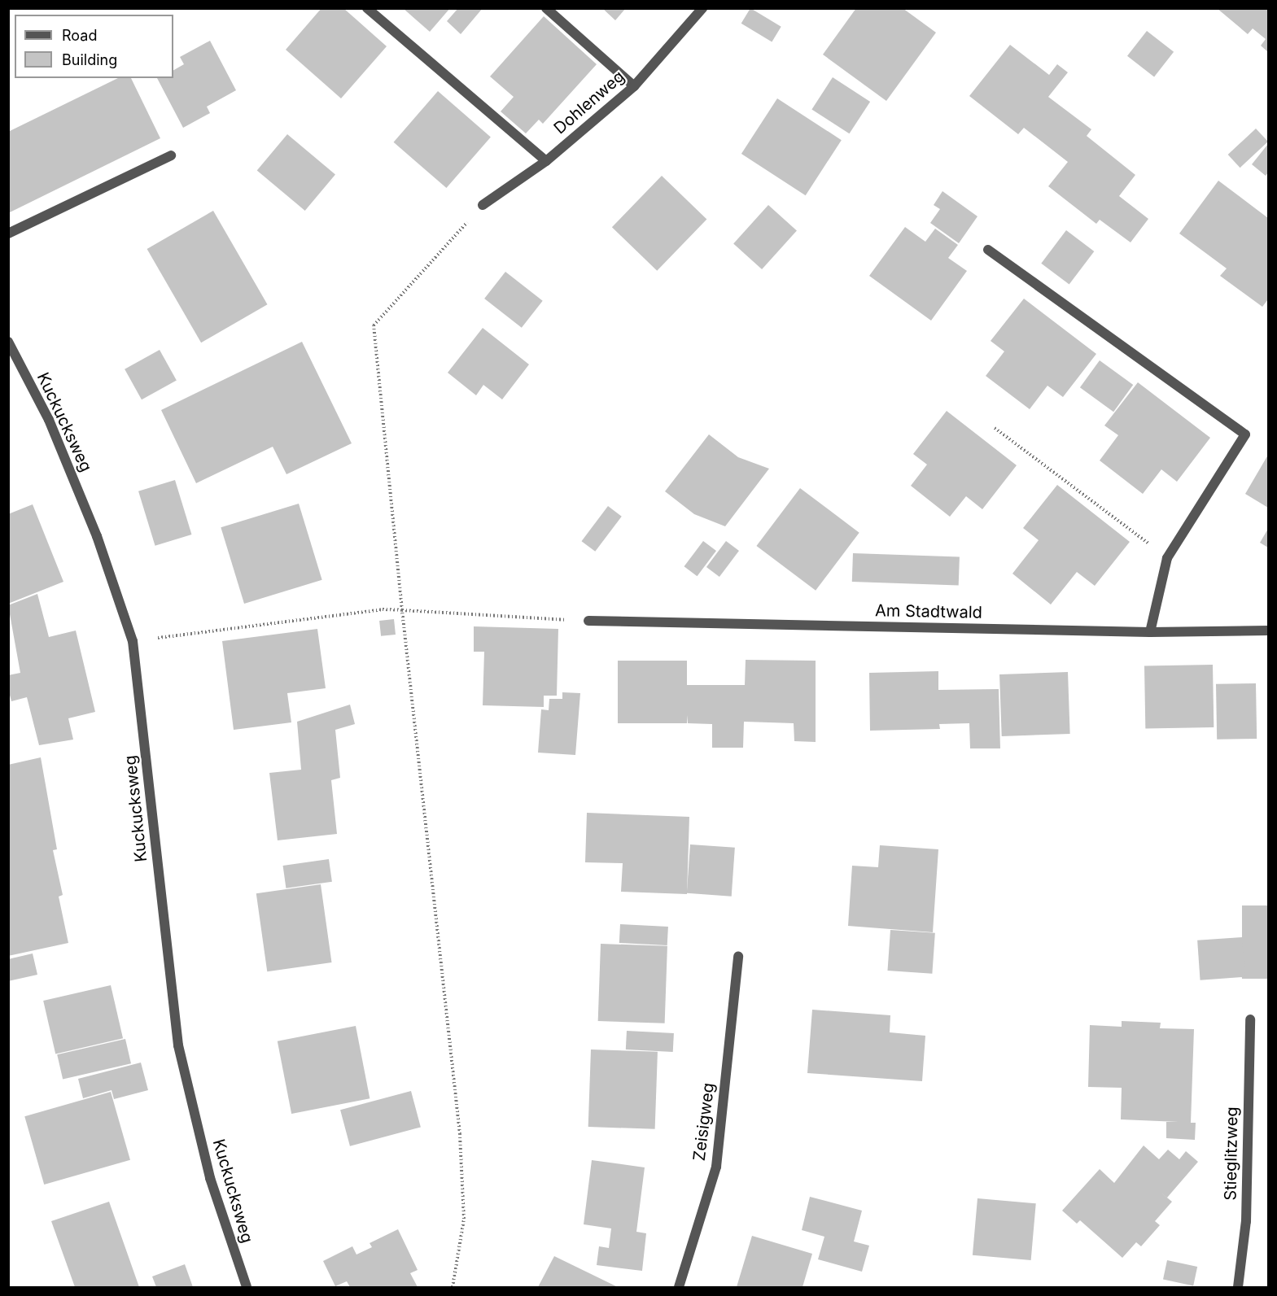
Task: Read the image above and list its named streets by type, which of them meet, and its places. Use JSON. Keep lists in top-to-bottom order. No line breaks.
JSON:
{"streets":{"street":["Dohlenweg","Kuckucksweg","Am Stadtwald","Zeisigweg","Stieglitzweg"]},"legend":["Road","Building"]}
